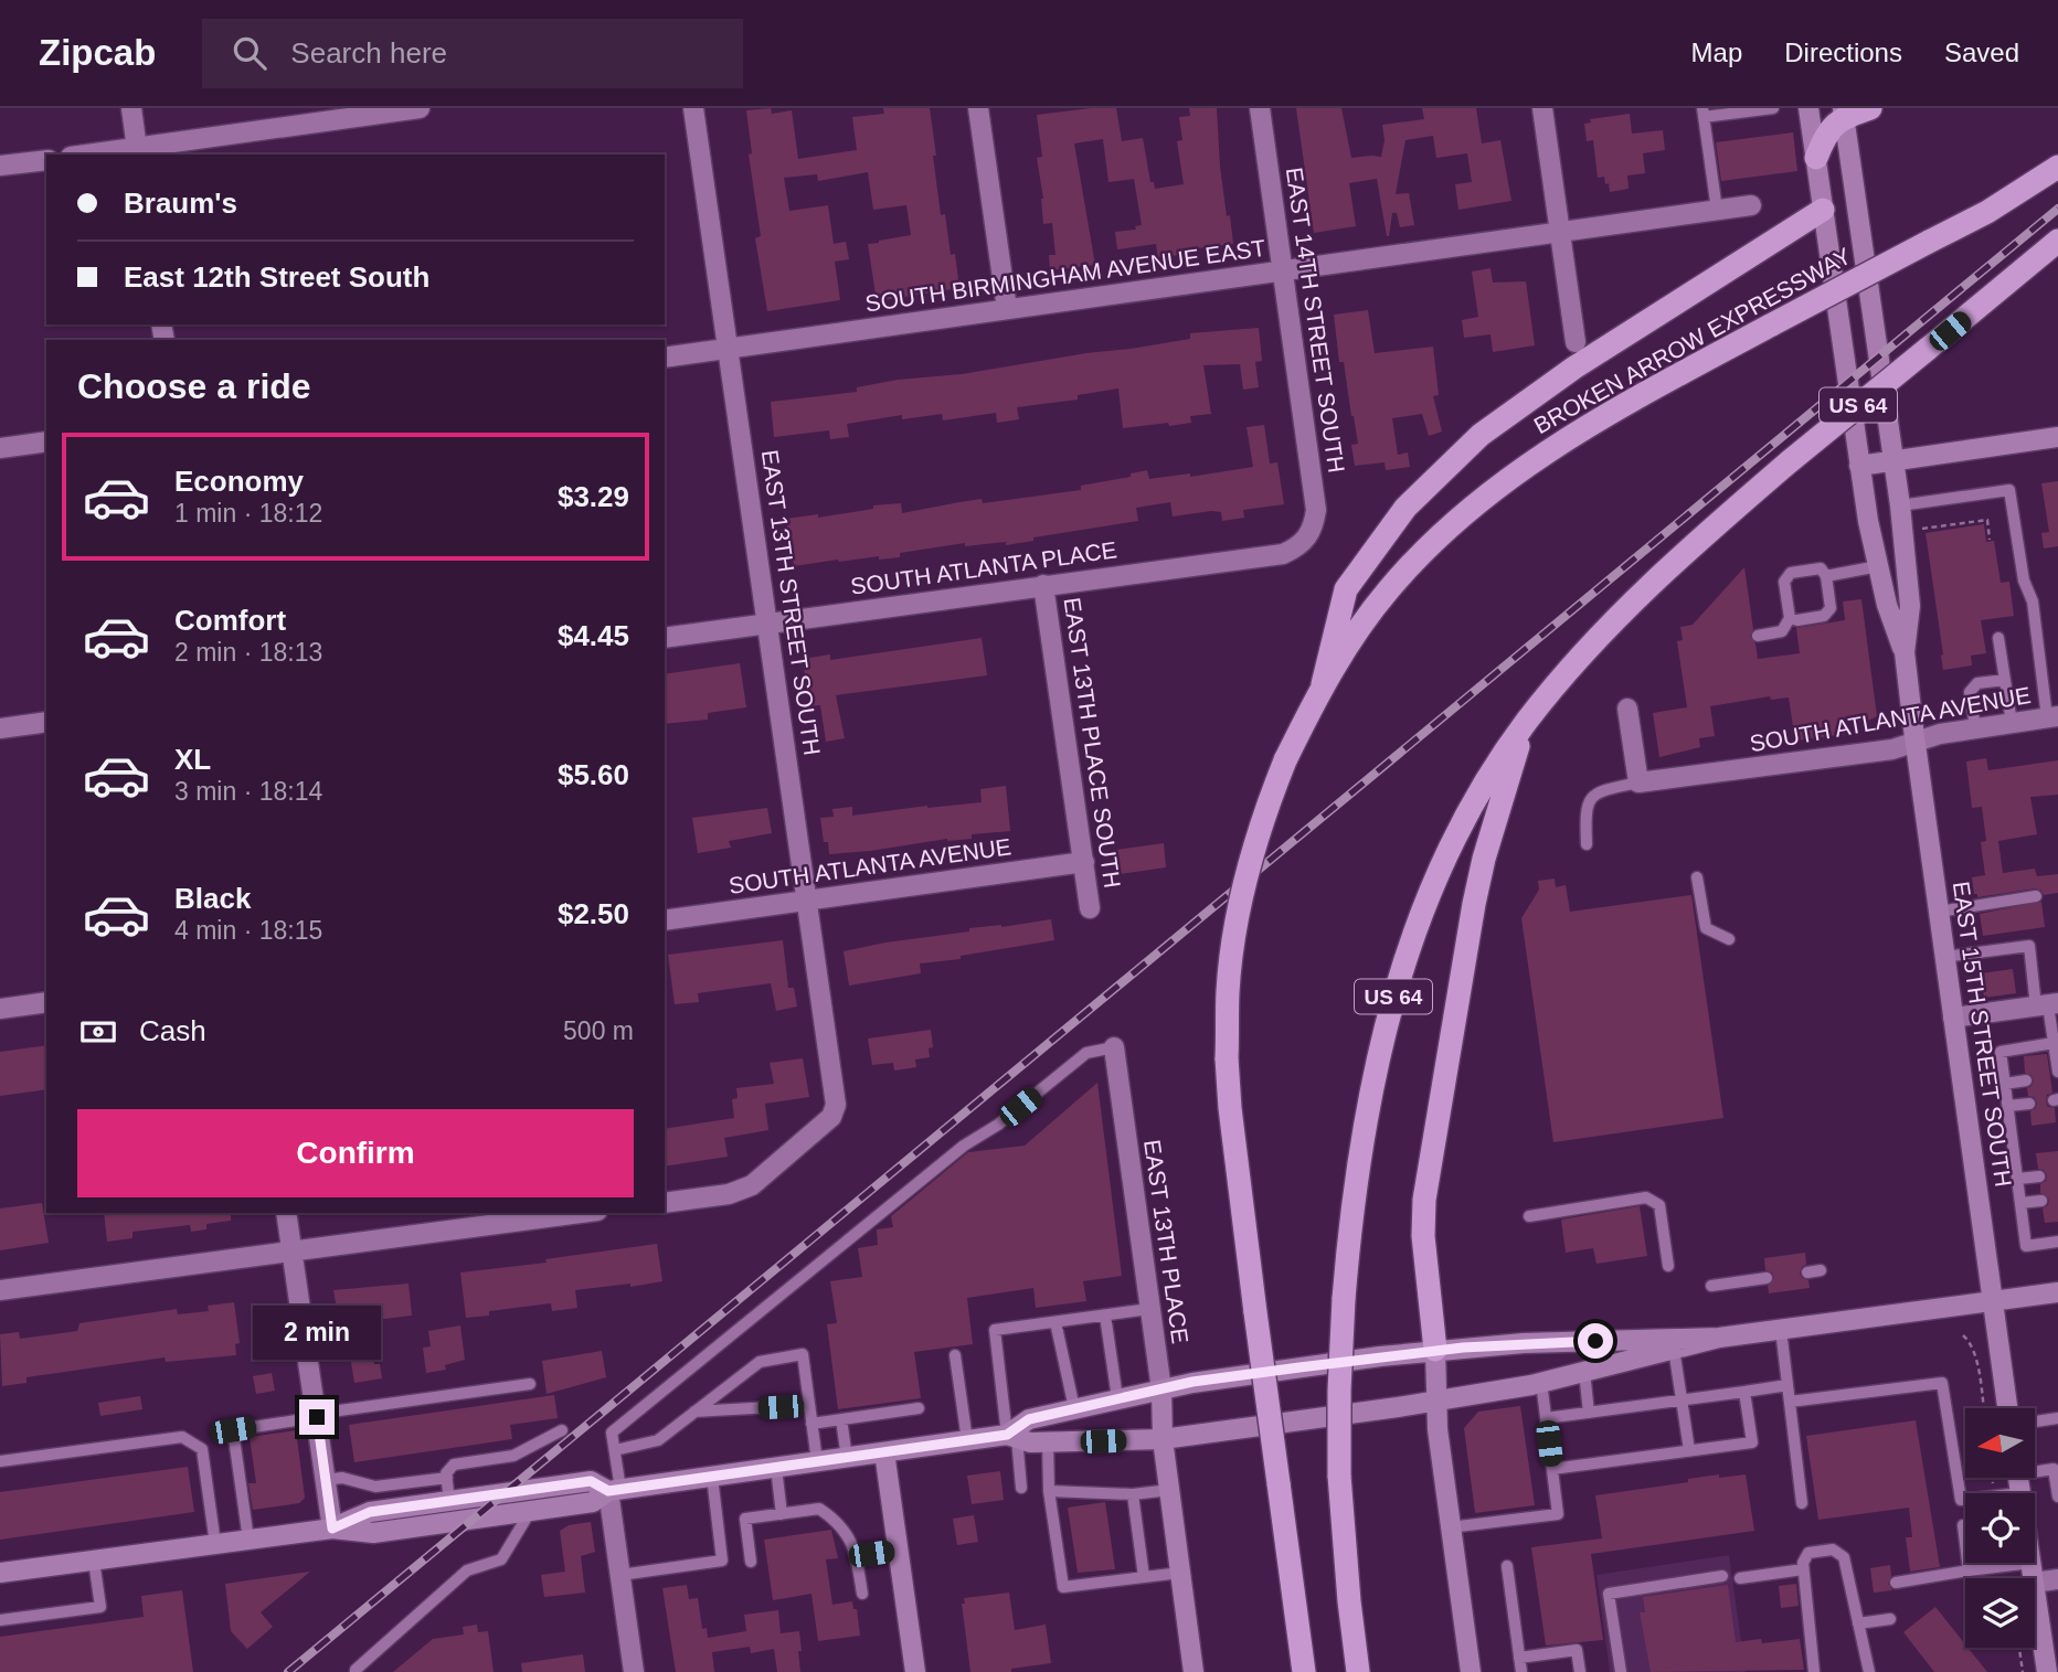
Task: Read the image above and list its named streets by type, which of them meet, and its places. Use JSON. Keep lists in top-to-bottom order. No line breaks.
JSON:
{"streets":{"highway":["BROKEN ARROW EXPRESSWAY","US 64"],"street":["SOUTH BIRMINGHAM AVENUE EAST","EAST 14TH STREET SOUTH","SOUTH ATLANTA PLACE","EAST 13TH STREET SOUTH","SOUTH ATLANTA AVENUE","EAST 13TH PLACE SOUTH","EAST 15TH STREET SOUTH","EAST 13TH PLACE"]},"crossings":[["SOUTH BIRMINGHAM AVENUE EAST","EAST 14TH STREET SOUTH"],["SOUTH BIRMINGHAM AVENUE EAST","EAST 13TH STREET SOUTH"],["EAST 14TH STREET SOUTH","SOUTH ATLANTA PLACE"],["SOUTH ATLANTA PLACE","EAST 13TH STREET SOUTH"],["SOUTH ATLANTA PLACE","EAST 13TH PLACE SOUTH"],["EAST 13TH STREET SOUTH","SOUTH ATLANTA AVENUE"],["SOUTH ATLANTA AVENUE","EAST 13TH PLACE SOUTH"],["SOUTH ATLANTA AVENUE","EAST 15TH STREET SOUTH"]],"north":"left","page":{"header":"Zipcab","search":"Search here","nav":["Map","Directions","Saved"],"banner":["Braum's","East 12th Street South"],"heading":"Choose a ride","list":[{"name":"Economy","note":"1 min · 18:12","value":"$3.29"},{"name":"Comfort","note":"2 min · 18:13","value":"$4.45"},{"name":"XL","note":"3 min · 18:14","value":"$5.60"},{"name":"Black","note":"4 min · 18:15","value":"$2.50"}],"pay":["Cash","500 m"],"buttons":"Confirm","bubble":"2 min"}}
